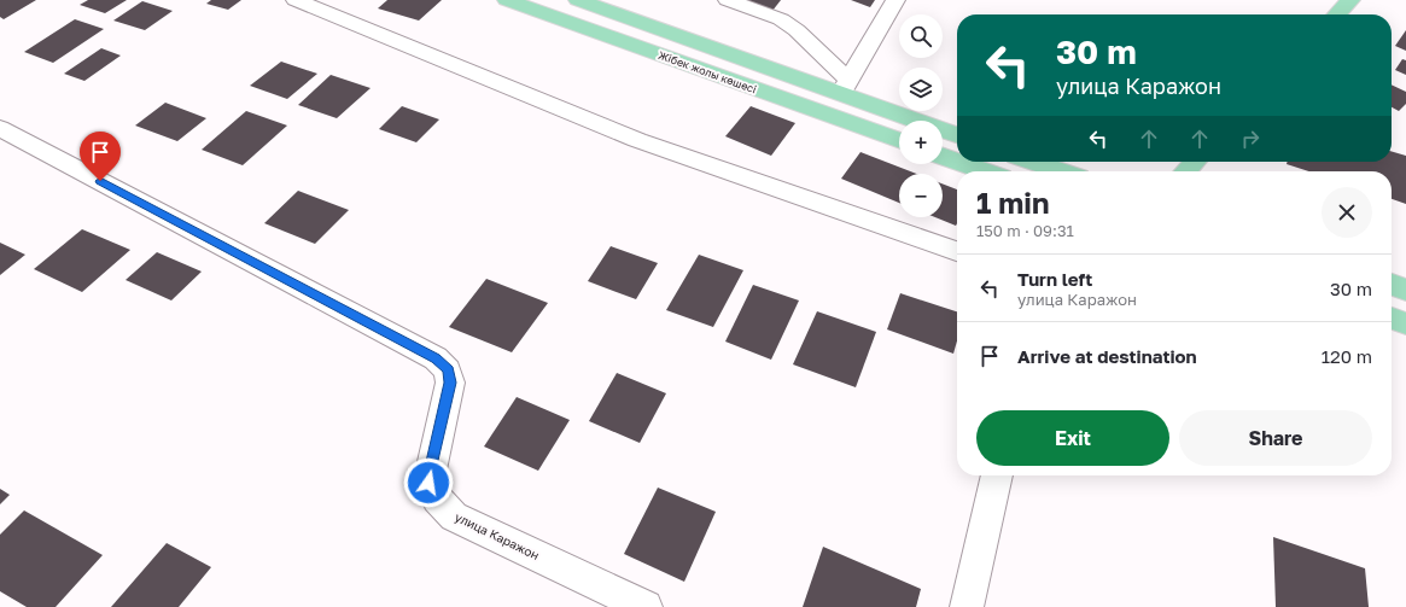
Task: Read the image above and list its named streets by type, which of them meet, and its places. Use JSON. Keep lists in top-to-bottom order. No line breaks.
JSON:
{"streets":{"main road":["Жібек жолы көшесі"],"street":["улица Каражон"]},"page":{"map_buttons":["+","−"],"turn":["30 m","улица Каражон"],"heading":["1 min","150 m · 09:31"],"list":[{"name":"Turn left","note":"улица Каражон","value":"30 m"},{"name":"Arrive at destination","value":"120 m"}],"buttons":["Exit","Share"]}}
